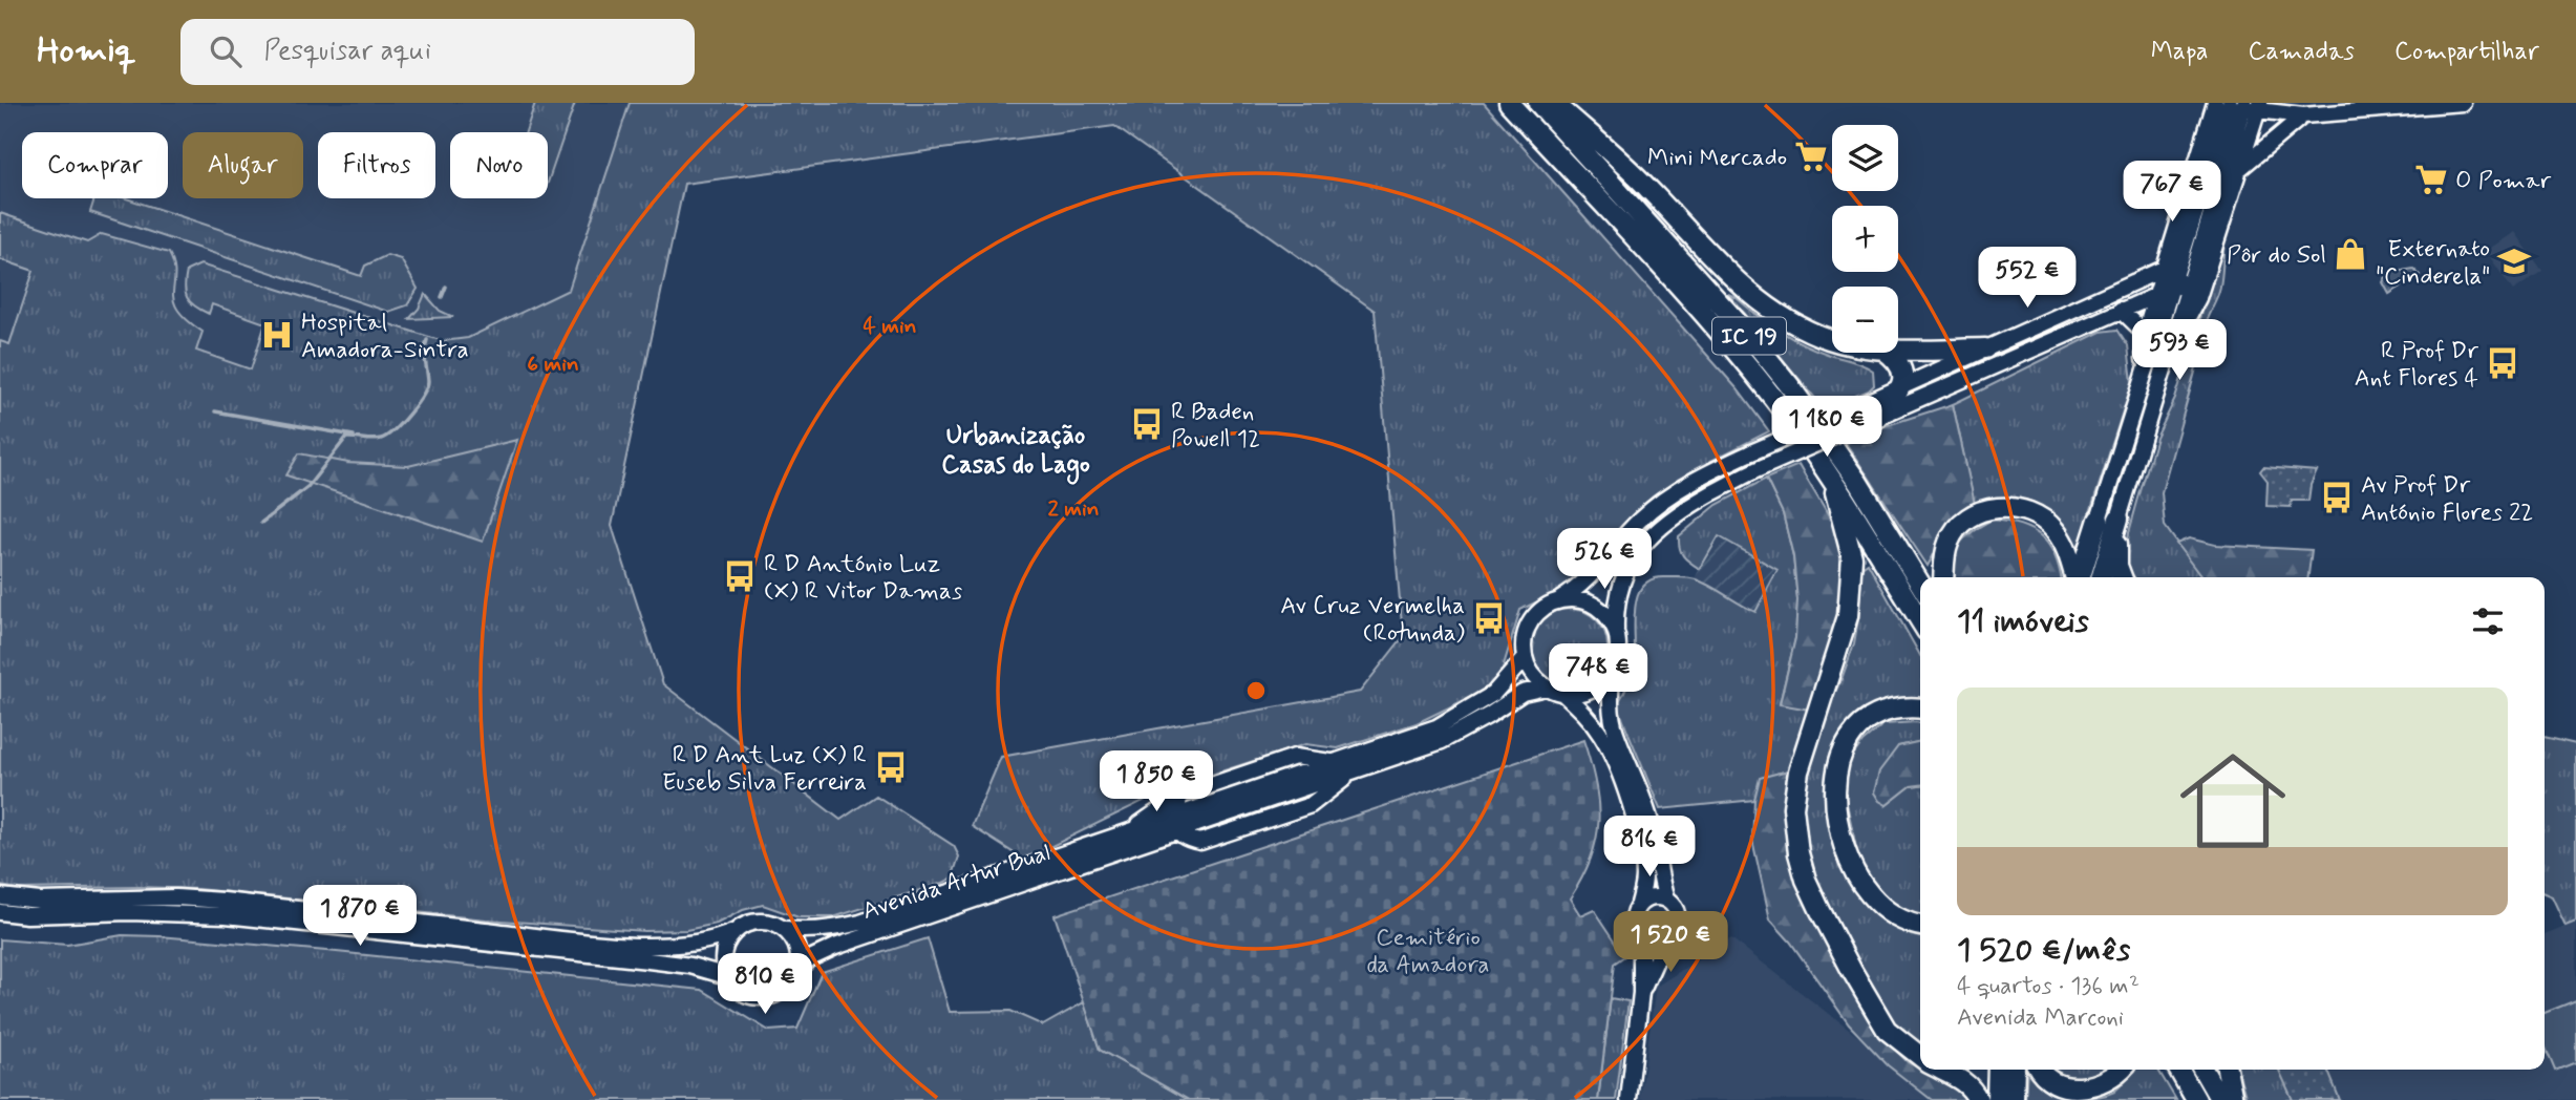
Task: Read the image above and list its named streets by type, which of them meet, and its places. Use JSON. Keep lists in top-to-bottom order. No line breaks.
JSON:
{"streets":{"highway":["IC 19"],"street":["Avenida Artur Bual"]},"districts":["Urbanização Casas do Lago"],"parks":["Cemitério da Amadora"],"places":{"supermarket":["Mini Mercado","O Pomar"],"shop":["Pôr do Sol"],"school or university":["Externato \"Cinderela\""],"hospital":["Hospital Amadora-Sintra"],"bus stop":["R Prof Dr Ant Flores 4","R Baden Powell 12","Av Prof Dr António Flores 22","R D António Luz (X) R Vitor Damas","Av Cruz Vermelha (Rotunda)","R D Ant Luz (X) R Euseb Silva Ferreira"]},"page":{"header":"Homiq","search":"Pesquisar aqui","nav":["Mapa","Camadas","Compartilhar"],"map_buttons":["+","−"],"chip":["Comprar","Alugar","Filtros","Novo"],"price":["767 €","552 €","593 €","1 180 €","526 €","748 €","1 850 €","816 €","1 870 €","1 520 €","810 €"],"heading":"11 imóveis","list":[{"name":"1 520 €/mês","note":"4 quartos · 136 m² · Avenida Marconi"}]},"rings":["4 min","6 min","2 min"]}
